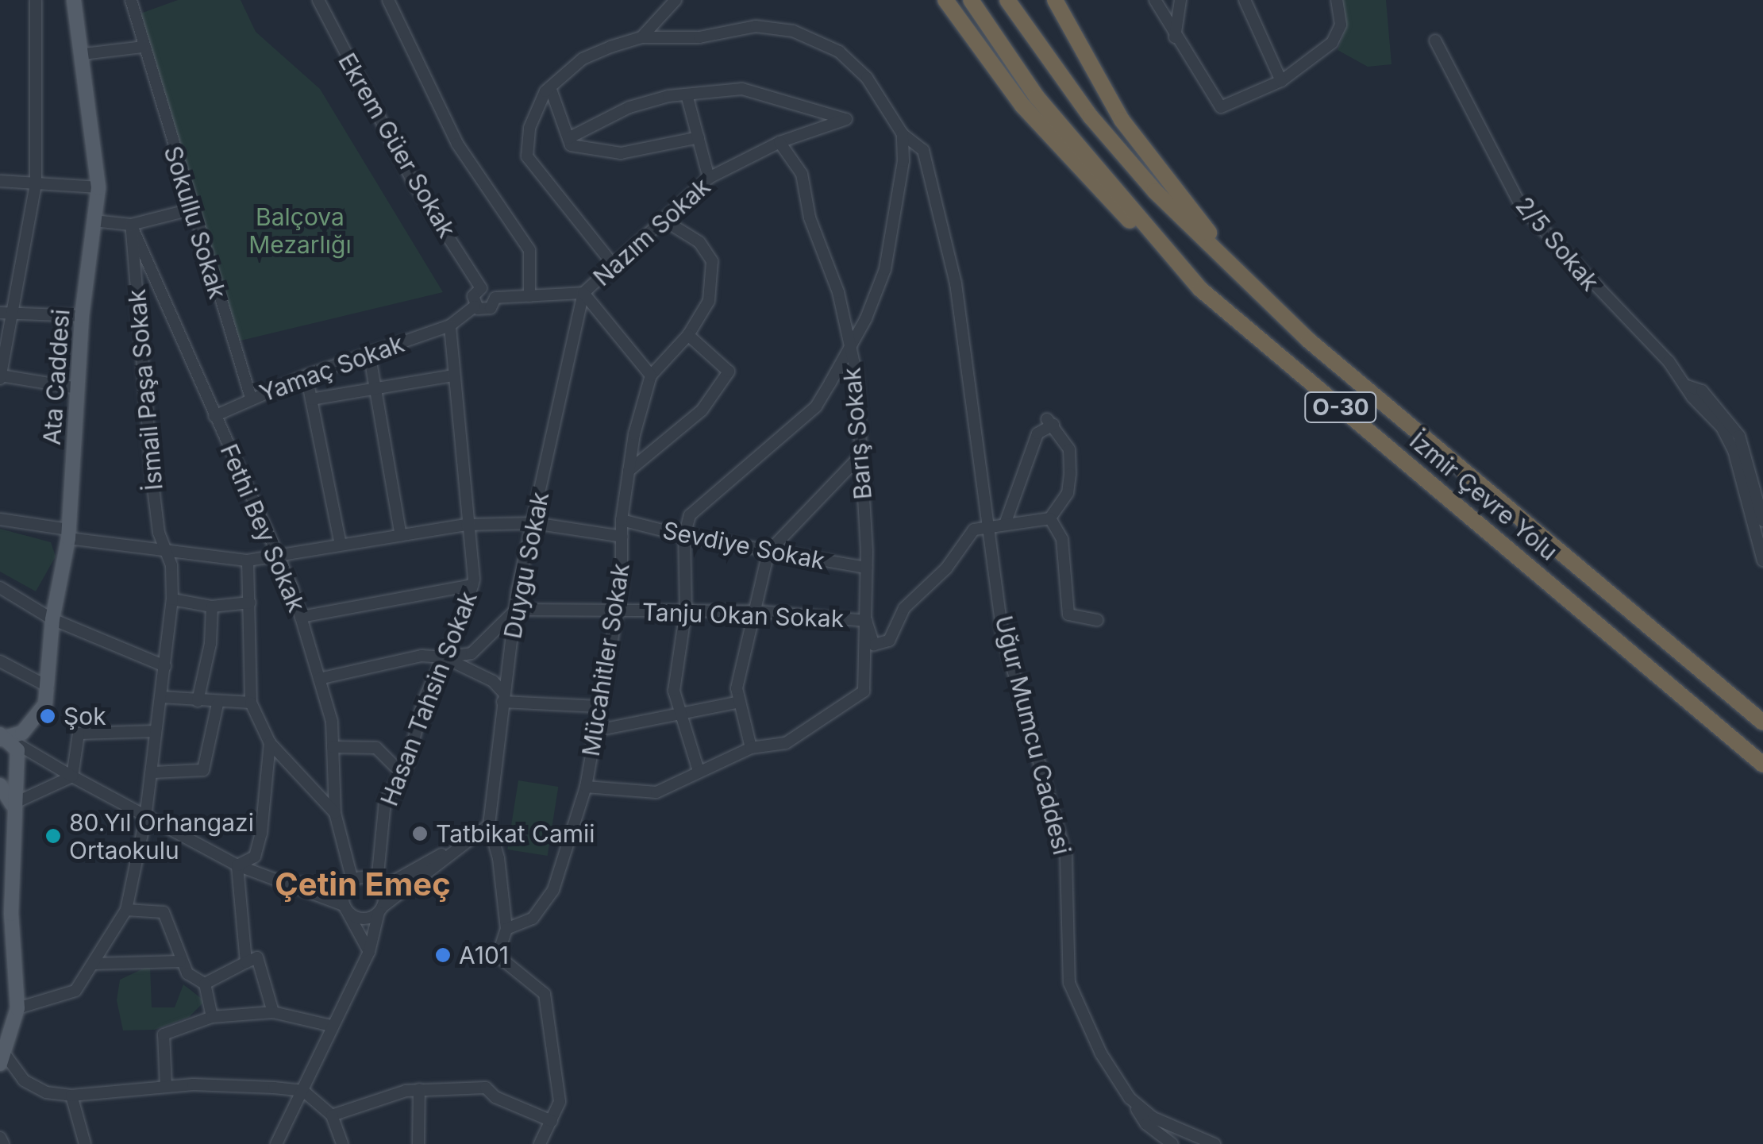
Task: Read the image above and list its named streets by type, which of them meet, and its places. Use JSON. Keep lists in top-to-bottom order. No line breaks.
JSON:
{"streets":{"highway":["O-30","İzmir Çevre Yolu"],"main road":["Ata Caddesi"],"street":["Ekrem Güer Sokak","Sokullu Sokak","Nazım Sokak","2/5 Sokak","Yamaç Sokak","İsmail Paşa Sokak","Barış Sokak","Fethi Bey Sokak","Sevdiye Sokak","Duygu Sokak","Tanju Okan Sokak","Mücahitler Sokak","Hasan Tahsin Sokak","Uğur Mumcu Caddesi"]},"crossings":[["Sokullu Sokak","Yamaç Sokak"],["Nazım Sokak","Yamaç Sokak"],["Nazım Sokak","Barış Sokak"],["Nazım Sokak","Duygu Sokak"],["Yamaç Sokak","Fethi Bey Sokak"],["Yamaç Sokak","Hasan Tahsin Sokak"],["İsmail Paşa Sokak","Fethi Bey Sokak"],["Barış Sokak","Sevdiye Sokak"],["Barış Sokak","Tanju Okan Sokak"],["Fethi Bey Sokak","Hasan Tahsin Sokak"],["Sevdiye Sokak","Mücahitler Sokak"],["Duygu Sokak","Tanju Okan Sokak"],["Tanju Okan Sokak","Mücahitler Sokak"],["Tanju Okan Sokak","Uğur Mumcu Caddesi"]],"districts":["Çetin Emeç"],"parks":["Balçova Mezarlığı"],"places":["Şok","Tatbikat Camii","80.Yıl Orhangazi Ortaokulu","A101"]}
